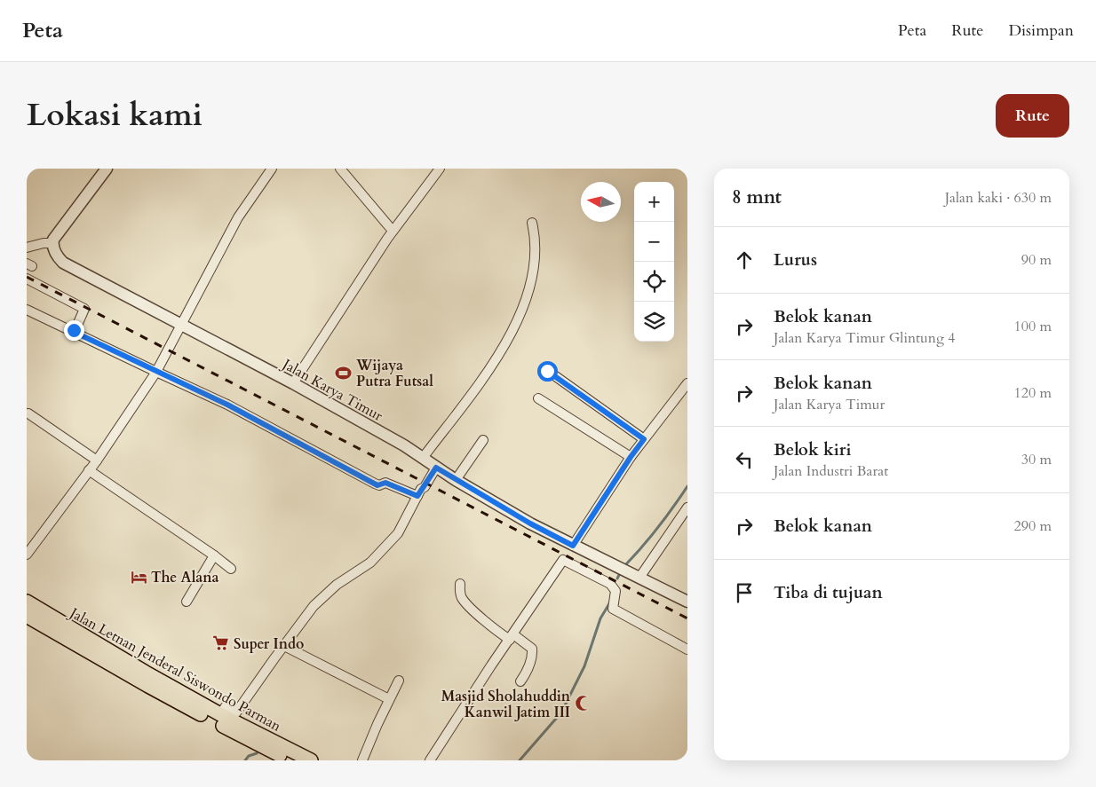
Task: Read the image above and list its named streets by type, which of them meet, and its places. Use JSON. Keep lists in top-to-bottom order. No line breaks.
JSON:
{"streets":{"main road":["Jalan Letnan Jenderal Siswondo Parman"],"street":["Jalan Karya Timur"]},"places":{"sports":["Wijaya Putra Futsal"],"hotel":["The Alana"],"supermarket":["Super Indo"],"mosque":["Masjid Sholahuddin Kanwil Jatim III"]},"north":"left","page":{"header":"Peta","nav":["Peta","Rute","Disimpan"],"title":"Lokasi kami","buttons":"Rute","heading":["8 mnt","Jalan kaki · 630 m"],"map_buttons":["+","−"],"list":[["Lurus","90 m"],["Belok kanan","Jalan Karya Timur Glintung 4","100 m"],["Belok kanan","Jalan Karya Timur","120 m"],["Belok kiri","Jalan Industri Barat","30 m"],["Belok kanan","290 m"],"Tiba di tujuan"]}}
